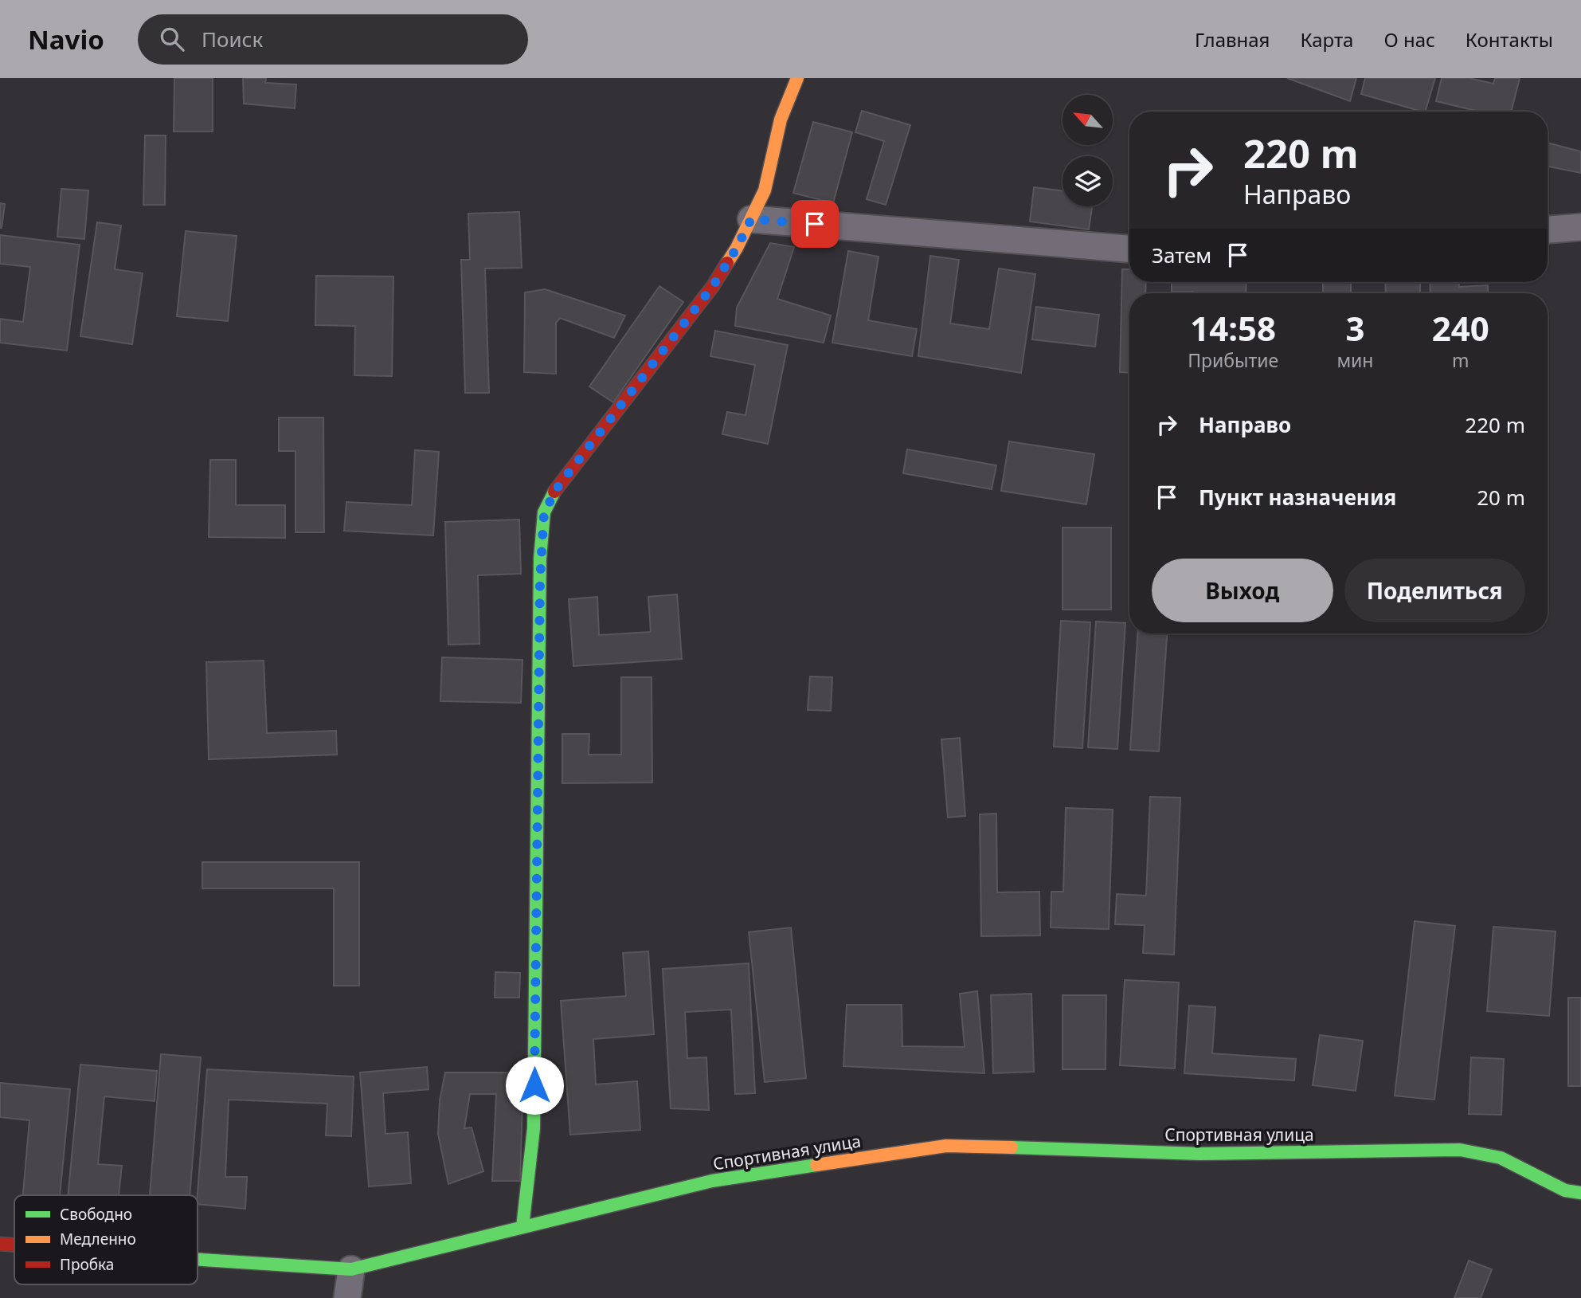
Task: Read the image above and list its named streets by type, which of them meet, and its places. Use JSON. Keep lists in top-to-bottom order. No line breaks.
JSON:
{"streets":{"street":["Спортивная улица"]},"legend":["Свободно","Медленно","Пробка"],"north":"top left","page":{"header":"Navio","search":"Поиск","nav":["Главная","Карта","О нас","Контакты"],"turn":["220 m","Направо"],"then":"Затем","eta":["14:58","Прибытие","3","мин","240","m"],"list":[{"name":"Направо","value":"220 m"},{"name":"Пункт назначения","value":"20 m"}],"buttons":["Выход","Поделиться"]}}
